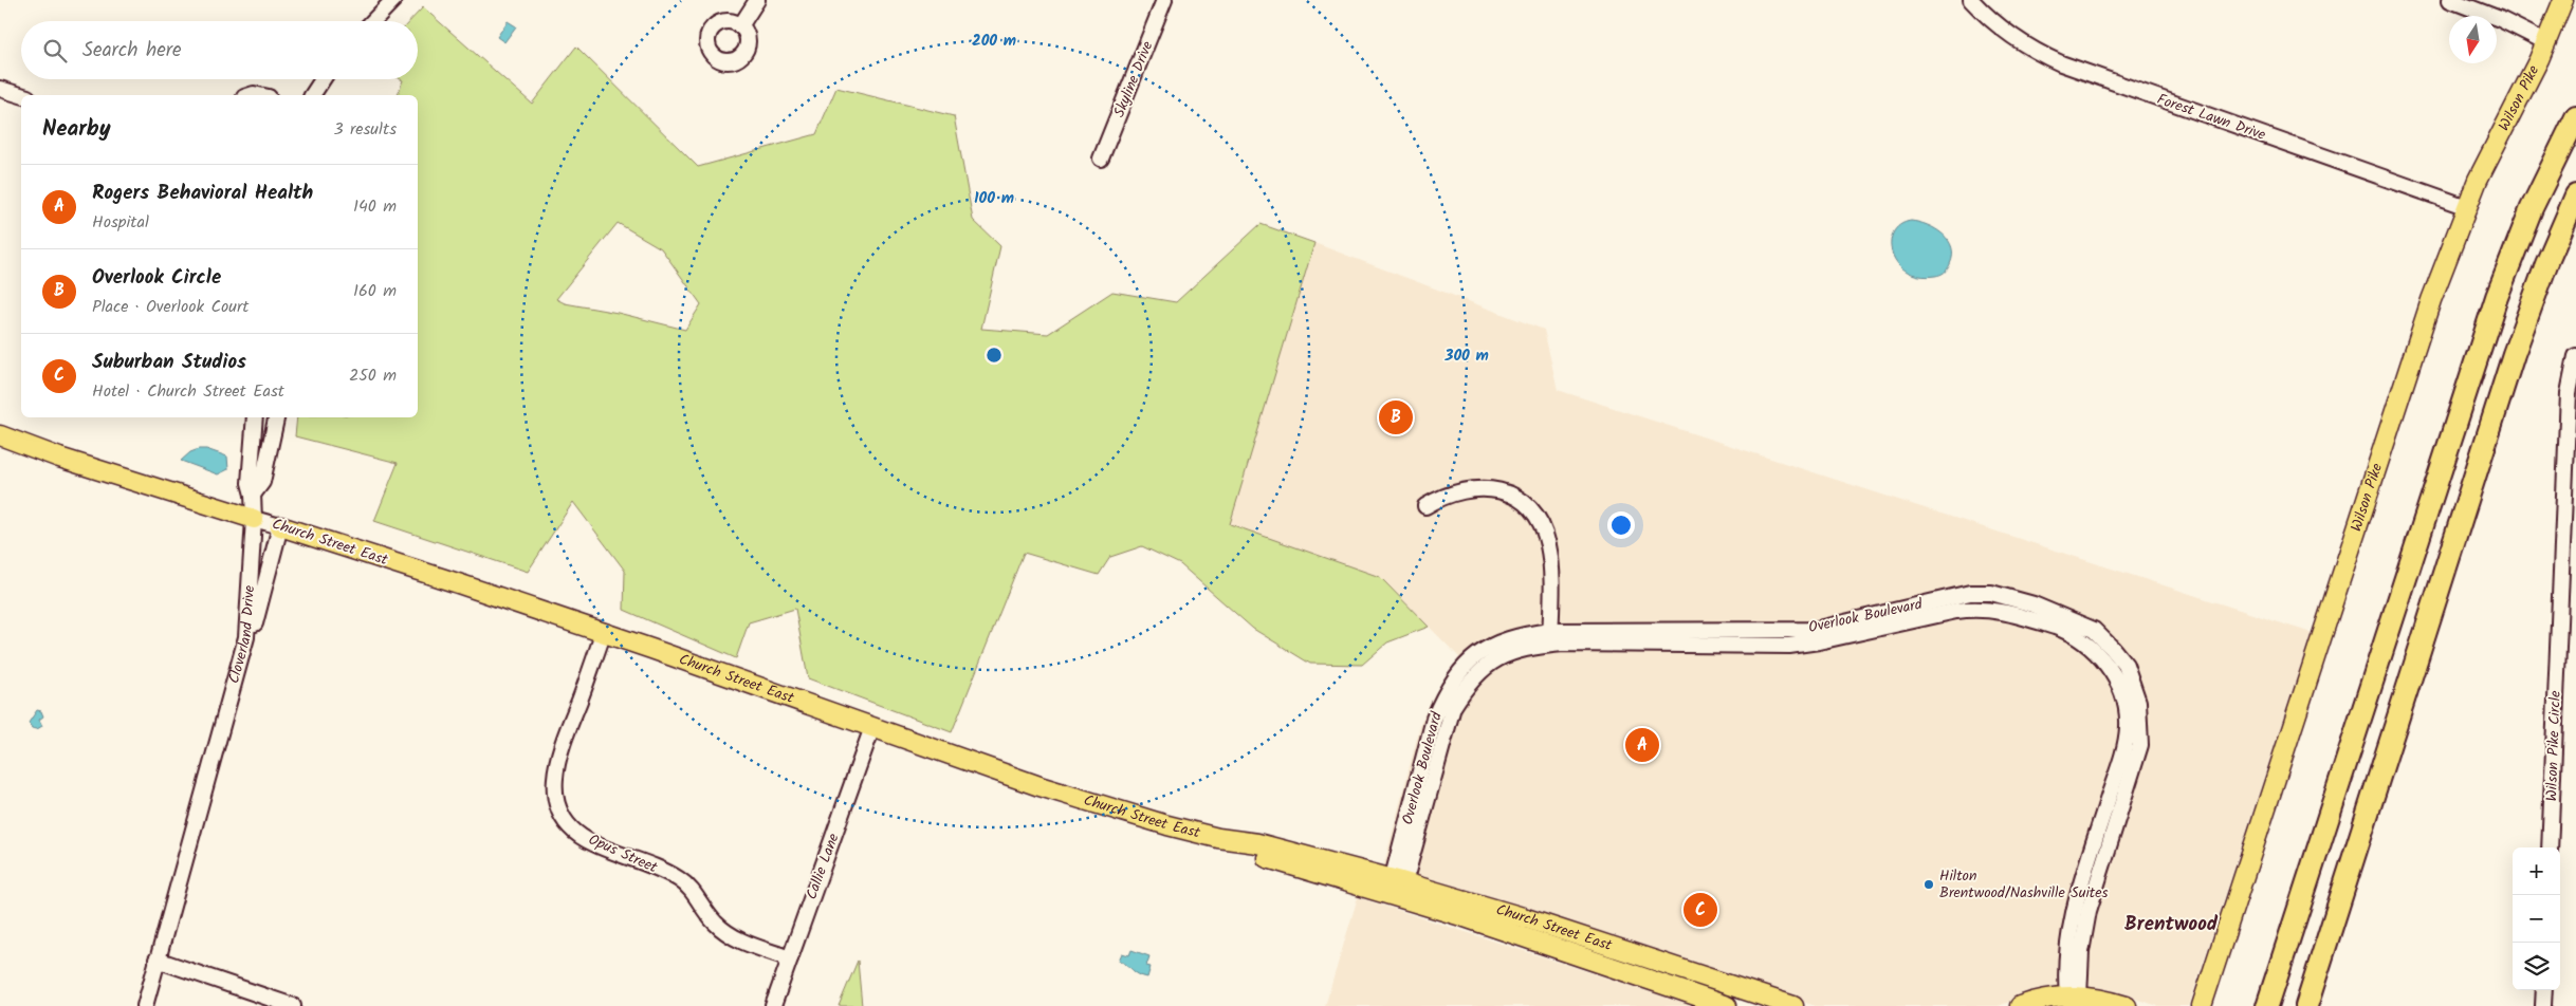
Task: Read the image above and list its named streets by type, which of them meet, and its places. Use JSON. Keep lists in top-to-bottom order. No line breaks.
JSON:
{"streets":{"main road":["Wilson Pike","Church Street East"],"street":["Skyline Drive","Forest Lawn Drive","Overlook Boulevard","Cloverland Drive","Wilson Pike Circle","Opus Street","Callie Lane"]},"crossings":[["Wilson Pike","Forest Lawn Drive"],["Church Street East","Overlook Boulevard"],["Church Street East","Cloverland Drive"],["Church Street East","Opus Street"],["Church Street East","Callie Lane"],["Opus Street","Callie Lane"]],"districts":["Brentwood"],"places":["Hilton Brentwood/Nashville Suites"],"north":"bottom","page":{"search":"Search here","heading":["Nearby","3 results"],"list":[{"mark":"A","name":"Rogers Behavioral Health","note":"Hospital","value":"140 m"},{"mark":"B","name":"Overlook Circle","note":"Place · Overlook Court","value":"160 m"},{"mark":"C","name":"Suburban Studios","note":"Hotel · Church Street East","value":"250 m"}],"pins":["B","A","C"],"map_buttons":["+","−"]},"rings":["200 m","100 m","300 m"]}
